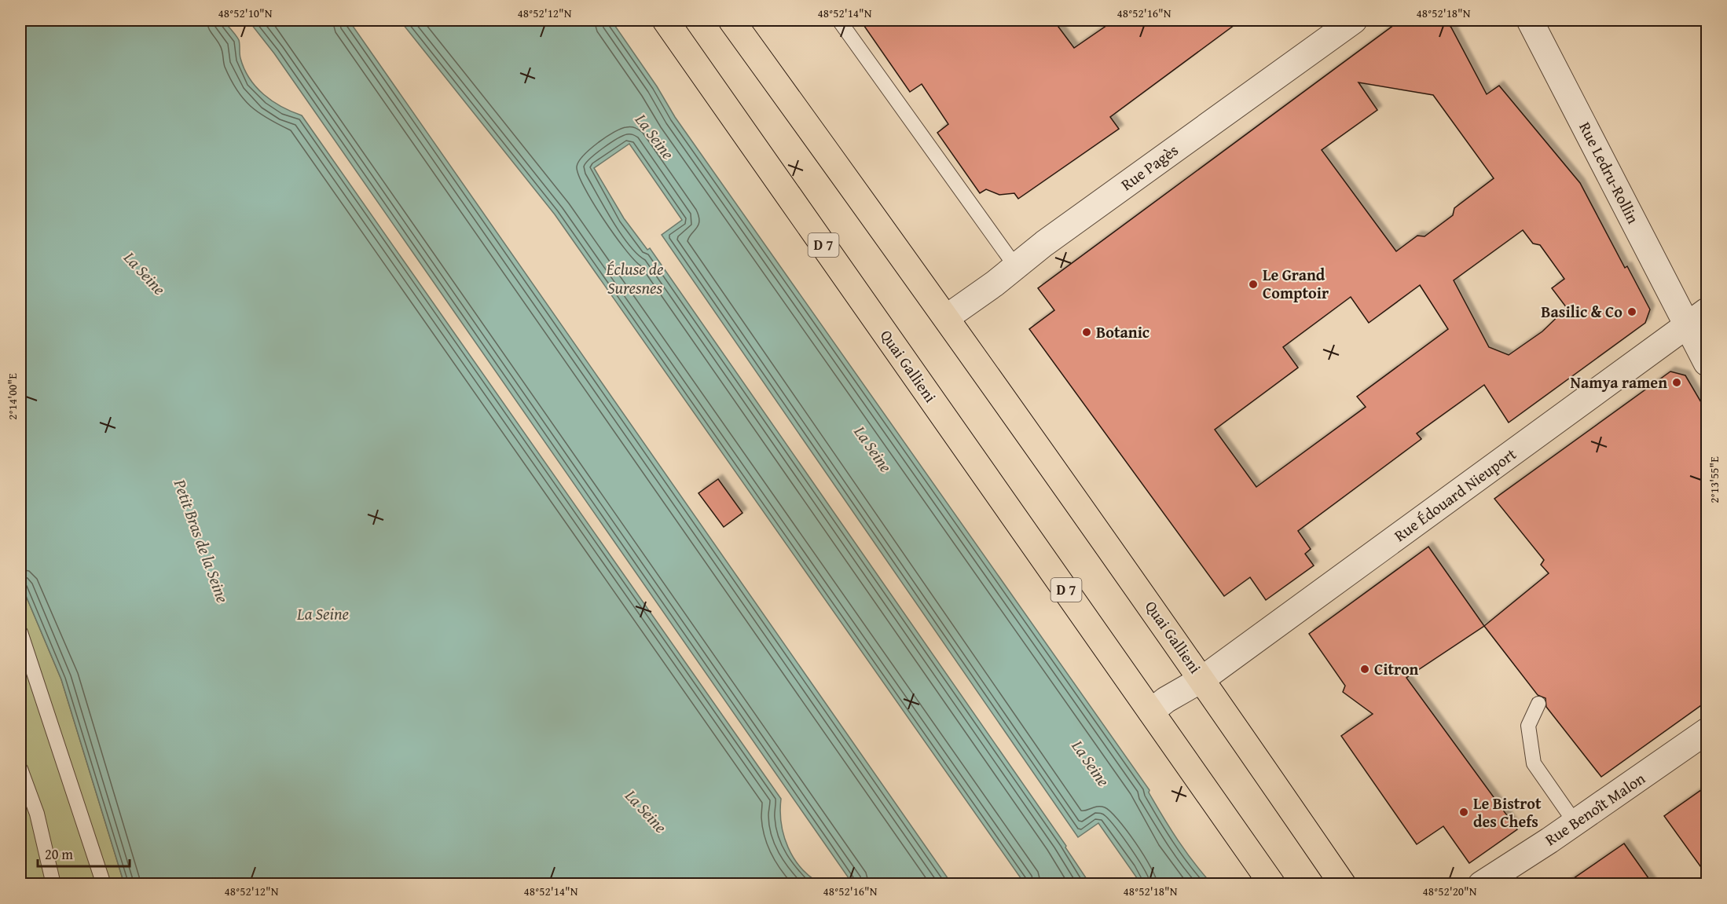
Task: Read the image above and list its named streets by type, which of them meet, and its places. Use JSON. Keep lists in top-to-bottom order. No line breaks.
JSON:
{"streets":{"main road":["D 7","Quai Gallieni"],"street":["Rue Pagès","Rue Ledru-Rollin","Rue Édouard Nieuport","Rue Benoît Malon"]},"crossings":[["Rue Pagès","Quai Gallieni"],["Rue Ledru-Rollin","Rue Édouard Nieuport"],["Quai Gallieni","Rue Édouard Nieuport"]],"water":["La Seine","Écluse de Suresnes","Petit Bras de la Seine"],"places":["Le Grand Comptoir","Basilic & Co","Botanic","Namya ramen","Citron","Le Bistrot des Chefs"],"scale_bar":"20 m","coordinates":["48°52'10\"N","48°52'12\"N","48°52'14\"N","48°52'16\"N","48°52'18\"N","2°14'00\"E","2°13'55\"E","48°52'20\"N"]}
